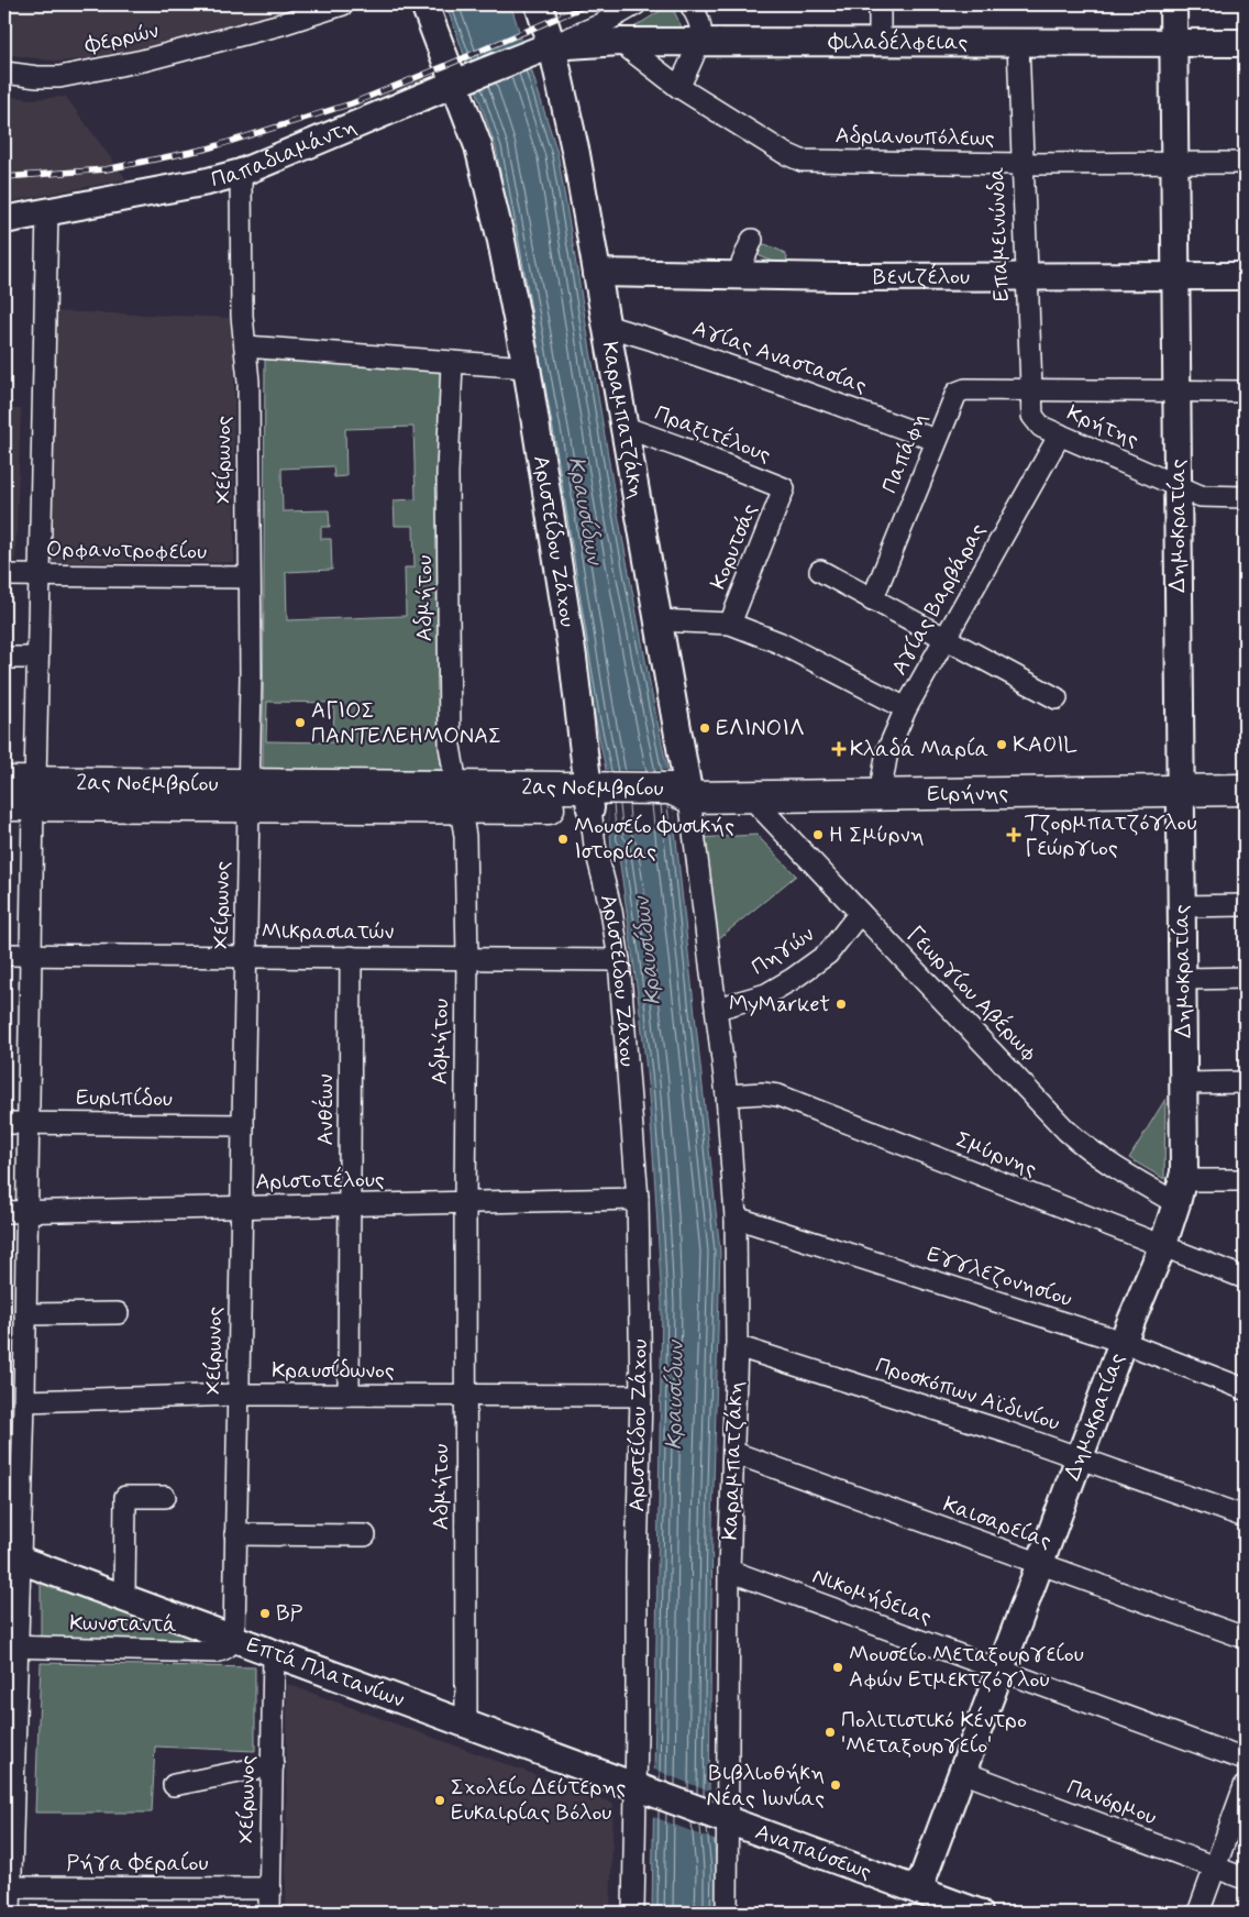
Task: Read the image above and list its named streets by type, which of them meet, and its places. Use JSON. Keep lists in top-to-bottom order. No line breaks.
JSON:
{"streets":{"main road":["2ας Νοεμβρίου","Ειρήνης"],"street":["Φερρών","Φιλαδέλφειας","Αδριανουπόλεως","Παπαδιαμάντη","Επαμεινώνδα","Βενιζέλου","Αγίας Αναστασίας","Καραμπατζάκη","Κρήτης","Πραξιτέλους","Παπάφη","Χείρωνος","Δημοκρατίας","Αριστείδου Ζάχου","Κορυτσάς","Ορφανοτροφείου","Αδμήτου","Αγίας Βαρβάρας","Μικρασιατών","Πηγών","Γεωργίου Αβέρωφ","Ευριπίδου","Ανθέων","Σμύρνης","Αριστοτέλους","Εγγλεζονησίου","Κραυσίδωνος","Προσκόπων Αϊδινίου","Καισαρείας","Νικομήδειας","Κωνσταντά","Επτά Πλατανίων","Πανόρμου","Αναπαύσεως","Ρήγα Φεραίου"]},"crossings":[["Φιλαδέλφειας","Αδριανουπόλεως"],["Φιλαδέλφειας","Παπαδιαμάντη"],["Φιλαδέλφειας","Επαμεινώνδα"],["Φιλαδέλφειας","Καραμπατζάκη"],["Φιλαδέλφειας","Δημοκρατίας"],["Αδριανουπόλεως","Επαμεινώνδα"],["Αδριανουπόλεως","Δημοκρατίας"],["Παπαδιαμάντη","Καραμπατζάκη"],["Παπαδιαμάντη","Χείρωνος"],["Παπαδιαμάντη","Αριστείδου Ζάχου"],["Επαμεινώνδα","Βενιζέλου"],["Επαμεινώνδα","Κρήτης"],["Επαμεινώνδα","Παπάφη"],["Βενιζέλου","Καραμπατζάκη"],["Βενιζέλου","Δημοκρατίας"],["Αγίας Αναστασίας","Καραμπατζάκη"],["Αγίας Αναστασίας","Παπάφη"],["Καραμπατζάκη","Πραξιτέλους"],["Καραμπατζάκη","2ας Νοεμβρίου"],["Καραμπατζάκη","Ειρήνης"],["Καραμπατζάκη","Πηγών"],["Καραμπατζάκη","Σμύρνης"],["Καραμπατζάκη","Εγγλεζονησίου"],["Καραμπατζάκη","Προσκόπων Αϊδινίου"],["Καραμπατζάκη","Καισαρείας"],["Καραμπατζάκη","Νικομήδειας"],["Καραμπατζάκη","Αναπαύσεως"],["Κρήτης","Παπάφη"],["Κρήτης","Δημοκρατίας"],["Κρήτης","Αγίας Βαρβάρας"],["Πραξιτέλους","Κορυτσάς"],["Χείρωνος","Ορφανοτροφείου"],["Χείρωνος","2ας Νοεμβρίου"],["Χείρωνος","Μικρασιατών"],["Χείρωνος","Ευριπίδου"],["Χείρωνος","Αριστοτέλους"],["Χείρωνος","Κραυσίδωνος"],["Χείρωνος","Κωνσταντά"],["Χείρωνος","Επτά Πλατανίων"],["Χείρωνος","Ρήγα Φεραίου"],["Δημοκρατίας","Ειρήνης"],["Δημοκρατίας","Γεωργίου Αβέρωφ"],["Δημοκρατίας","Σμύρνης"],["Δημοκρατίας","Εγγλεζονησίου"],["Δημοκρατίας","Προσκόπων Αϊδινίου"],["Δημοκρατίας","Καισαρείας"],["Δημοκρατίας","Νικομήδειας"],["Δημοκρατίας","Πανόρμου"],["Δημοκρατίας","Αναπαύσεως"],["Αριστείδου Ζάχου","2ας Νοεμβρίου"],["Αριστείδου Ζάχου","Μικρασιατών"],["Αριστείδου Ζάχου","Αριστοτέλους"],["Αριστείδου Ζάχου","Κραυσίδωνος"],["Αριστείδου Ζάχου","Επτά Πλατανίων"],["Αριστείδου Ζάχου","Αναπαύσεως"],["Αδμήτου","2ας Νοεμβρίου"],["Αδμήτου","Μικρασιατών"],["Αδμήτου","Αριστοτέλους"],["Αδμήτου","Κραυσίδωνος"],["Αδμήτου","Επτά Πλατανίων"],["Αγίας Βαρβάρας","Ειρήνης"],["2ας Νοεμβρίου","Ειρήνης"],["Ειρήνης","Γεωργίου Αβέρωφ"],["Μικρασιατών","Ανθέων"],["Πηγών","Γεωργίου Αβέρωφ"],["Ανθέων","Αριστοτέλους"],["Ανθέων","Κραυσίδωνος"],["Κωνσταντά","Επτά Πλατανίων"],["Επτά Πλατανίων","Αναπαύσεως"]],"water":["Κραυσίδων"],"places":{"other":["ΑΓΙΟΣ ΠΑΝΤΕΛΕΗΜΟΝΑΣ","ΕΛΙΝΟΙΛ","KAOIL","Η Σμύρνη","Μουσείο Φυσικής Ιστορίας","MyMarket","BP","Μουσείο Μεταξουργείου Αφών Ετμεκτζόγλου","Πολιτιστικό Κέντρο 'Μεταξουργείο'","Βιβλιοθήκη Νέας Ιωνίας","Σχολείο Δεύτερης Ευκαιρίας Βόλου"],"health":["Κλαδά Μαρία","Τζορμπατζόγλου Γεώργιος"]}}
